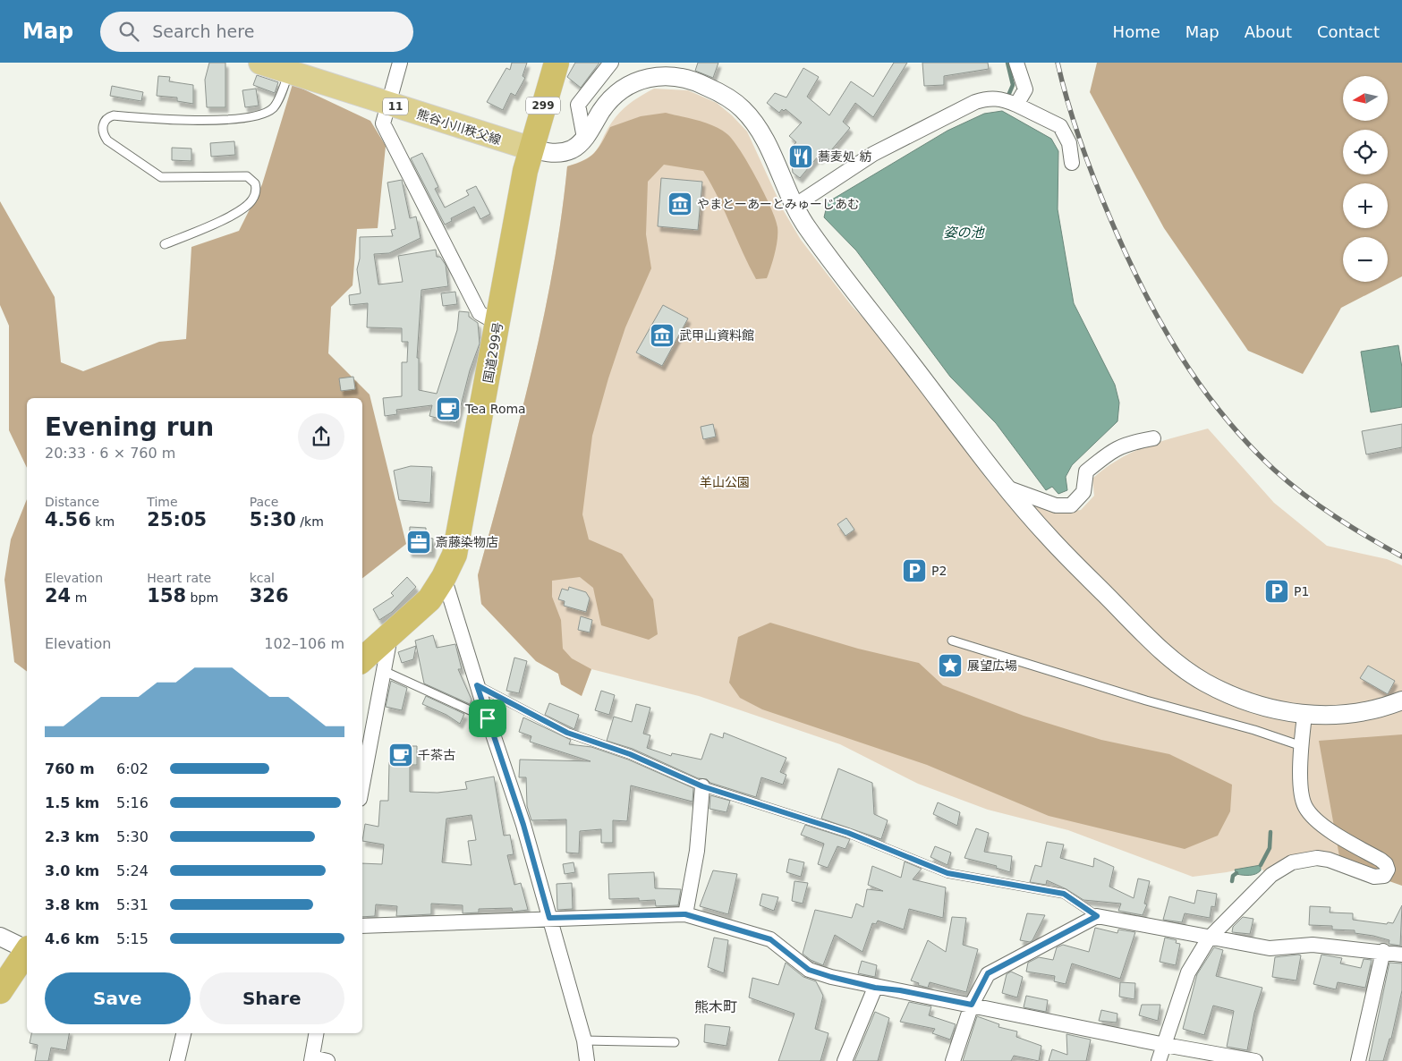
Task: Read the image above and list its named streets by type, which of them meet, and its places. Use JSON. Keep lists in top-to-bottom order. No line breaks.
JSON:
{"streets":{"highway":["299","国道299号"],"main road":["11","熊谷小川秩父線"]},"crossings":[["熊谷小川秩父線","国道299号"]],"districts":["熊木町"],"water":["姿の池"],"parks":["羊山公園"],"places":{"restaurant":["蕎麦処 紡"],"museum":["やまとーあーとみゅーじあむ","武甲山資料館"],"cafe":["Tea Roma","千茶古"],"office":["斎藤染物店"],"parking":["P2","P1"],"place":["展望広場"]},"north":"left","page":{"header":"Map","search":"Search here","nav":["Home","Map","About","Contact"],"map_buttons":["+","−"],"heading":["Evening run","20:33 · 6 × 760 m"],"stats":[["Distance","4.56 km"],["Time","25:05"],["Pace","5:30 /km"],["Elevation","24 m"],["Heart rate","158 bpm"],["kcal","326"]],"chart":["Elevation","102–106 m"],"list":[{"name":"760 m","note":"6:02"},{"name":"1.5 km","note":"5:16"},{"name":"2.3 km","note":"5:30"},{"name":"3.0 km","note":"5:24"},{"name":"3.8 km","note":"5:31"},{"name":"4.6 km","note":"5:15"}],"buttons":["Save","Share"]}}
